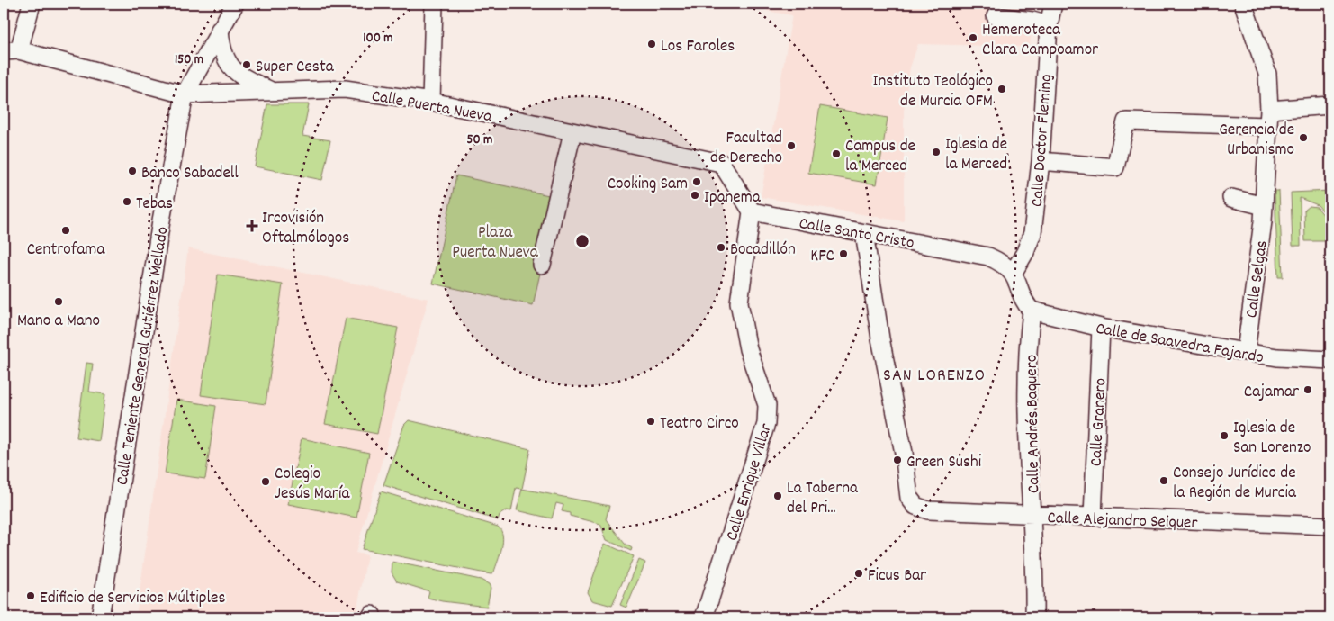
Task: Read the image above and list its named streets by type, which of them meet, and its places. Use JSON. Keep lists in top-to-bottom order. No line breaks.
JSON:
{"streets":{"street":["Calle Puerta Nueva","Calle Doctor Fleming","Calle Santo Cristo","Calle Selgas","Calle de Saavedra Fajardo","Calle Teniente General Gutiérrez Mellado","Calle Granero","Calle Andrés Baquero","Calle Enrique Villar","Calle Alejandro Seiquer"]},"crossings":[["Calle Puerta Nueva","Calle Santo Cristo"],["Calle Puerta Nueva","Calle Teniente General Gutiérrez Mellado"],["Calle Puerta Nueva","Calle Enrique Villar"],["Calle Doctor Fleming","Calle Santo Cristo"],["Calle Santo Cristo","Calle Enrique Villar"],["Calle Santo Cristo","Calle Alejandro Seiquer"],["Calle Selgas","Calle de Saavedra Fajardo"],["Calle de Saavedra Fajardo","Calle Granero"],["Calle de Saavedra Fajardo","Calle Andrés Baquero"],["Calle Granero","Calle Alejandro Seiquer"],["Calle Andrés Baquero","Calle Alejandro Seiquer"]],"districts":["SAN LORENZO"],"parks":["Plaza Puerta Nueva"],"places":{"other":["Hemeroteca Clara Campoamor","Los Faroles","Super Cesta","Instituto Teológico de Murcia OFM","Gerencia de Urbanismo","Facultad de Derecho","Iglesia de la Merced","Campus de la Merced","Banco Sabadell","Cooking Sam","Ipanema","Tebas","Centrofama","Bocadillón","KFC","Mano a Mano","Cajamar","Teatro Circo","Iglesia de San Lorenzo","Green Sushi","Consejo Jurídico de la Región de Murcia","Colegio Jesús María","La Taberna del Pri...","Ficus Bar","Edificio de Servicios Múltiples"],"health":["Ircovisión Oftalmólogos"]},"rings":["100 m","150 m","50 m"]}
